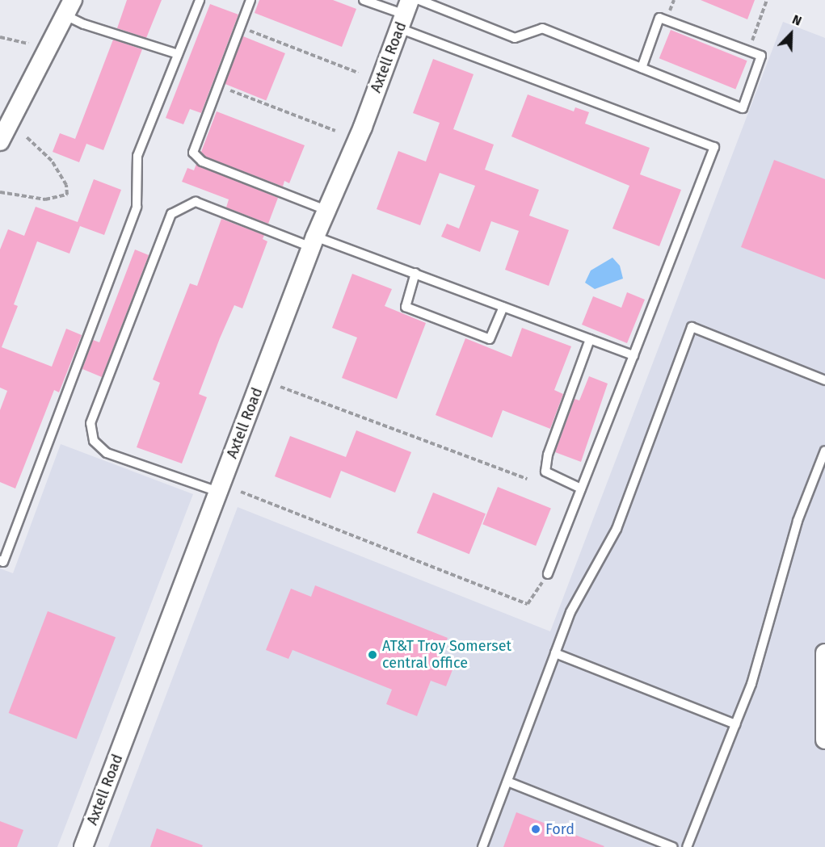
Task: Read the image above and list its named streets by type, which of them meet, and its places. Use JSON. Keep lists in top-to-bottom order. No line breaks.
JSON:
{"streets":{"street":["Axtell Road"]},"places":["AT&T Troy Somerset central office","Ford"],"north":"top right"}
